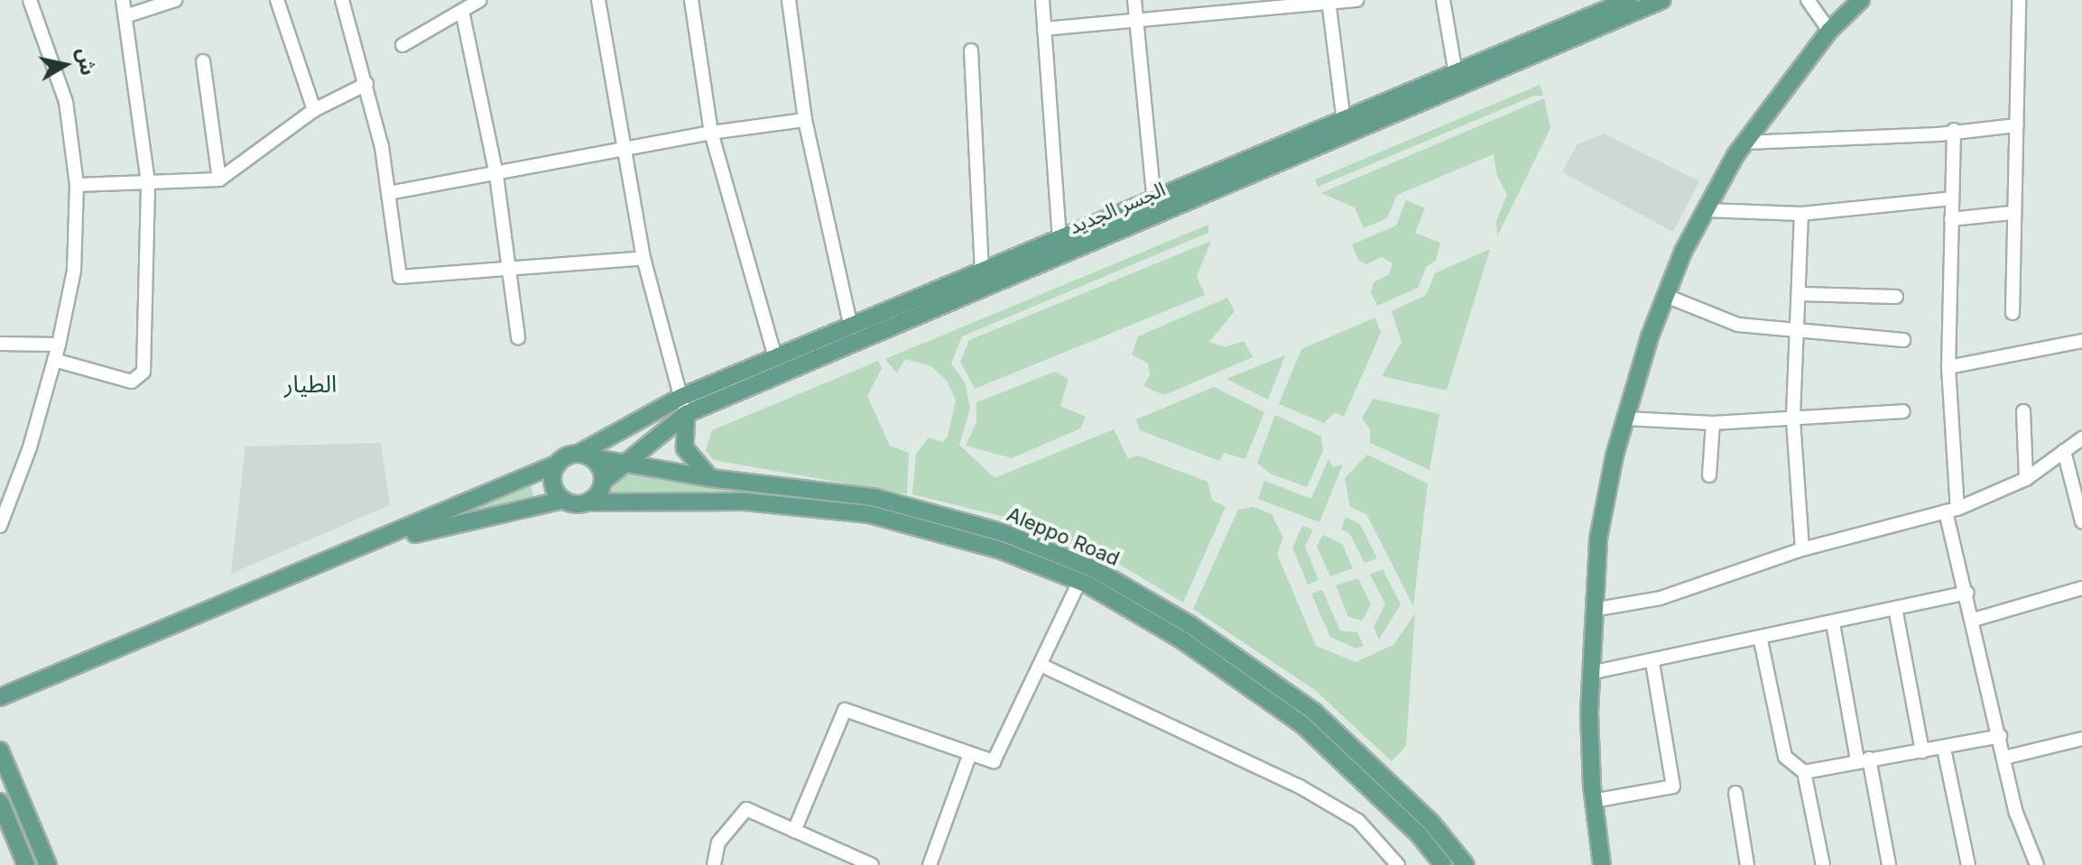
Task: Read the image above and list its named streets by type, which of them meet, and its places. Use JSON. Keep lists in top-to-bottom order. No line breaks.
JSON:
{"streets":{"main road":["الجسر الجديد","Aleppo Road"]},"crossings":[["الجسر الجديد","Aleppo Road"]],"districts":["الطيار"],"north":"right"}
